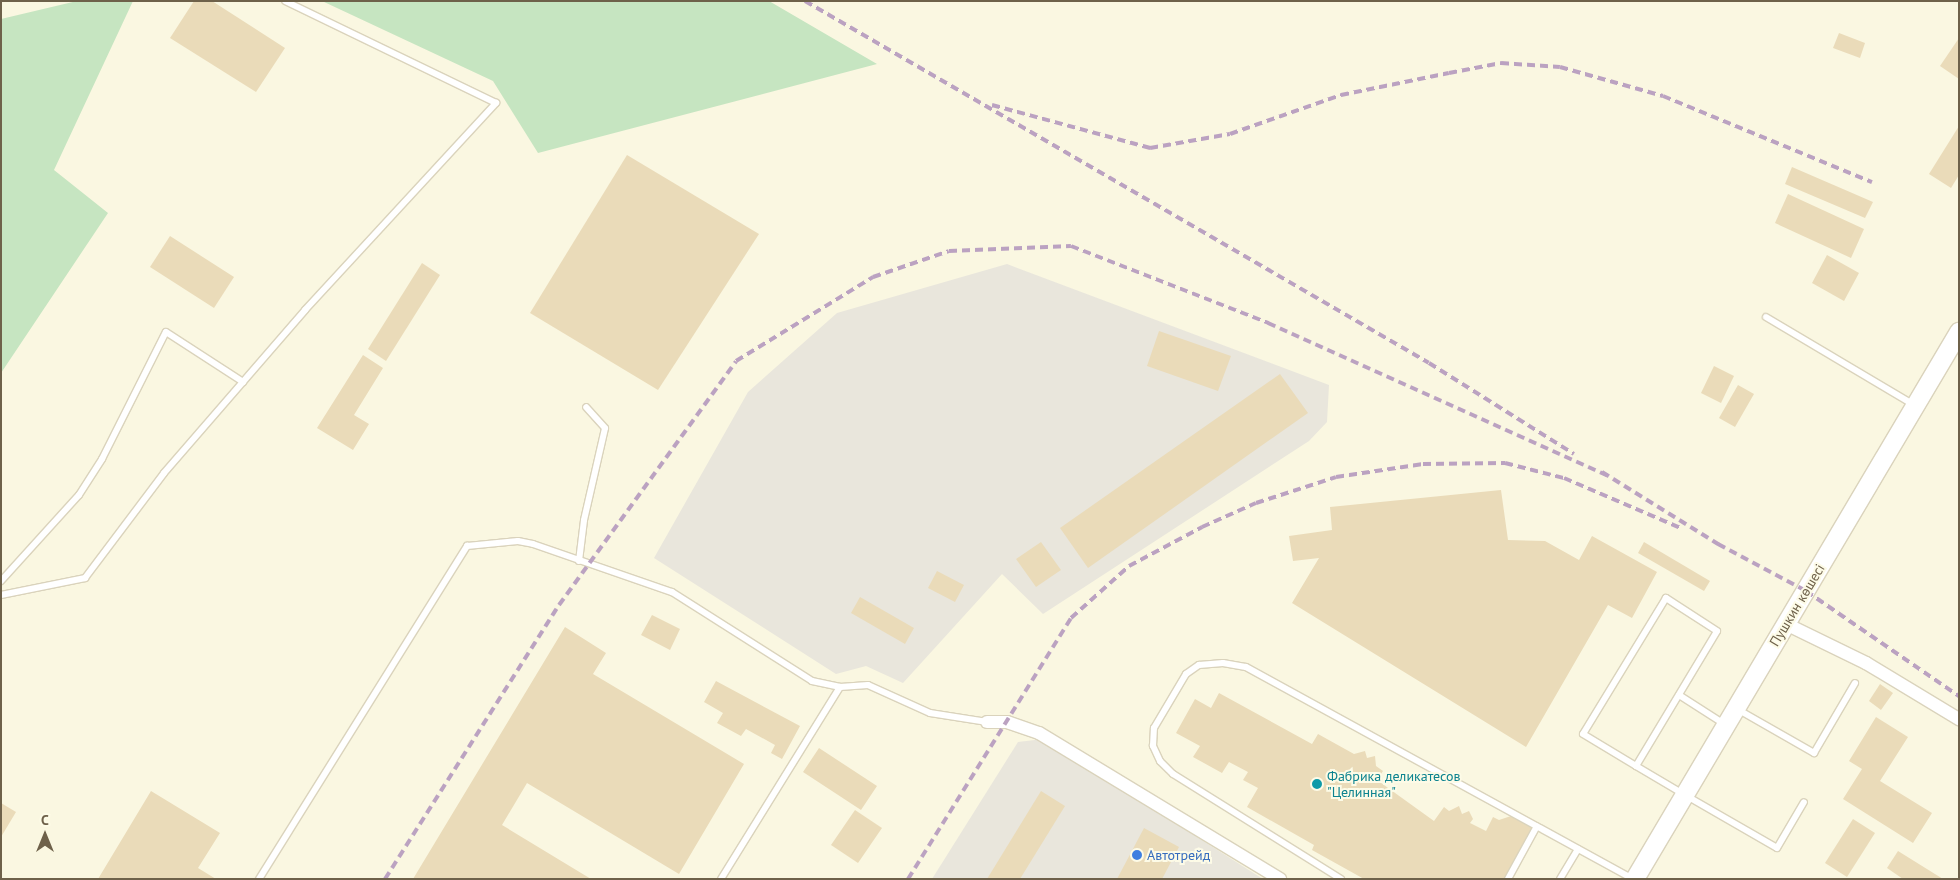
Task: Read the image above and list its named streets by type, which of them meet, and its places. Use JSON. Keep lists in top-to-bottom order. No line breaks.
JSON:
{"streets":{"main road":["Пушкин көшесі"]},"places":["Фабрика деликатесов \"Целинная\"","Автотрейд"],"north":"top"}
